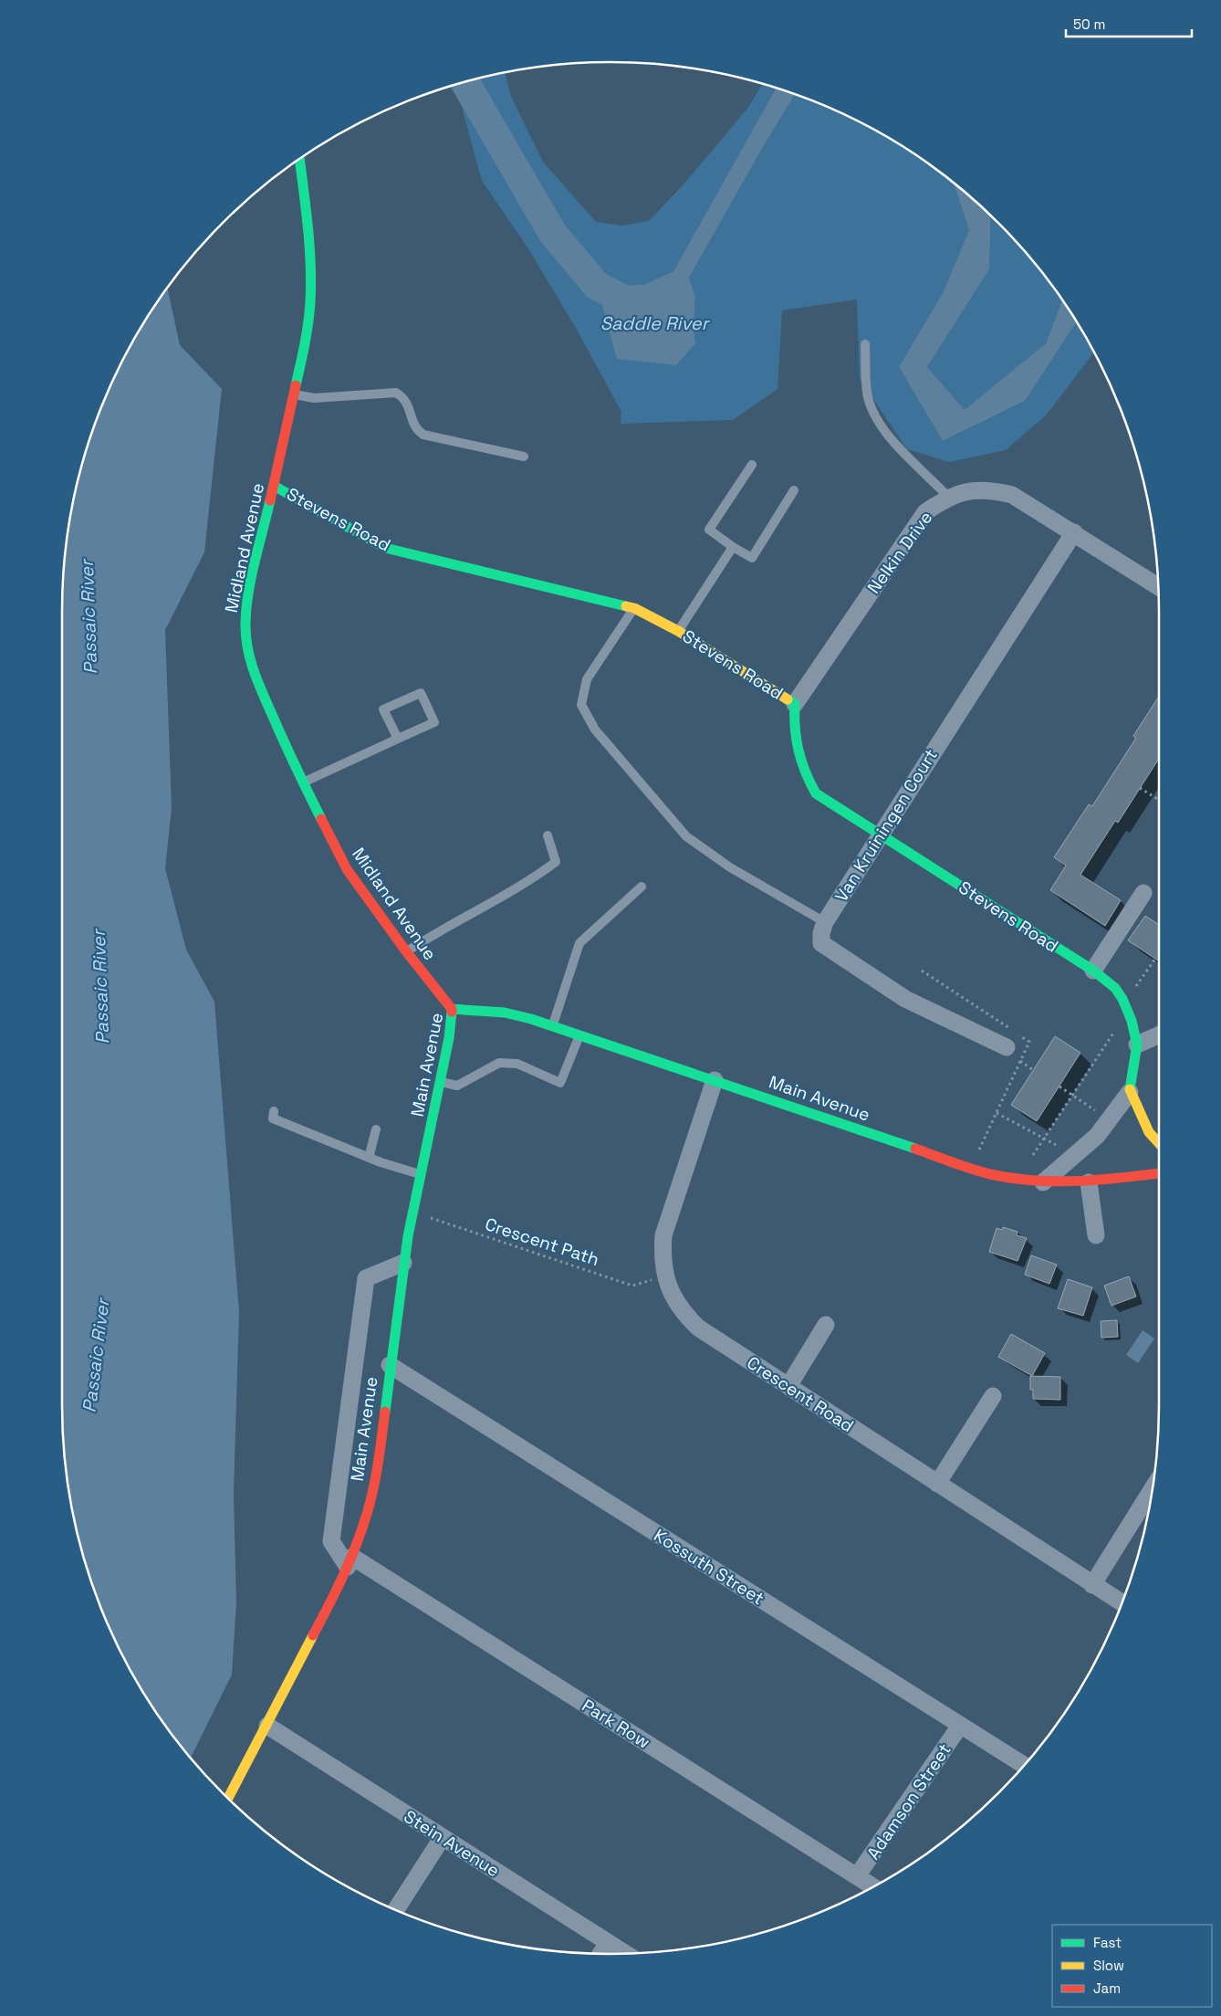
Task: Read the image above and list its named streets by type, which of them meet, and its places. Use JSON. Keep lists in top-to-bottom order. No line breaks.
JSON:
{"streets":{"street":["Stevens Road","Midland Avenue","Nelkin Drive","Van Kruiningen Court","Main Avenue","Crescent Road","Kossuth Street","Park Row","Adamson Street","Stein Avenue"],"path":["Crescent Path"]},"crossings":[["Stevens Road","Midland Avenue"],["Stevens Road","Nelkin Drive"],["Stevens Road","Van Kruiningen Court"],["Stevens Road","Main Avenue"],["Midland Avenue","Main Avenue"],["Nelkin Drive","Van Kruiningen Court"],["Main Avenue","Crescent Path"],["Main Avenue","Crescent Road"],["Main Avenue","Kossuth Street"],["Main Avenue","Park Row"],["Main Avenue","Stein Avenue"],["Crescent Path","Crescent Road"],["Kossuth Street","Adamson Street"],["Park Row","Adamson Street"]],"water":["Saddle River","Passaic River"],"legend":["Fast","Slow","Jam"],"scale_bar":"50 m"}
